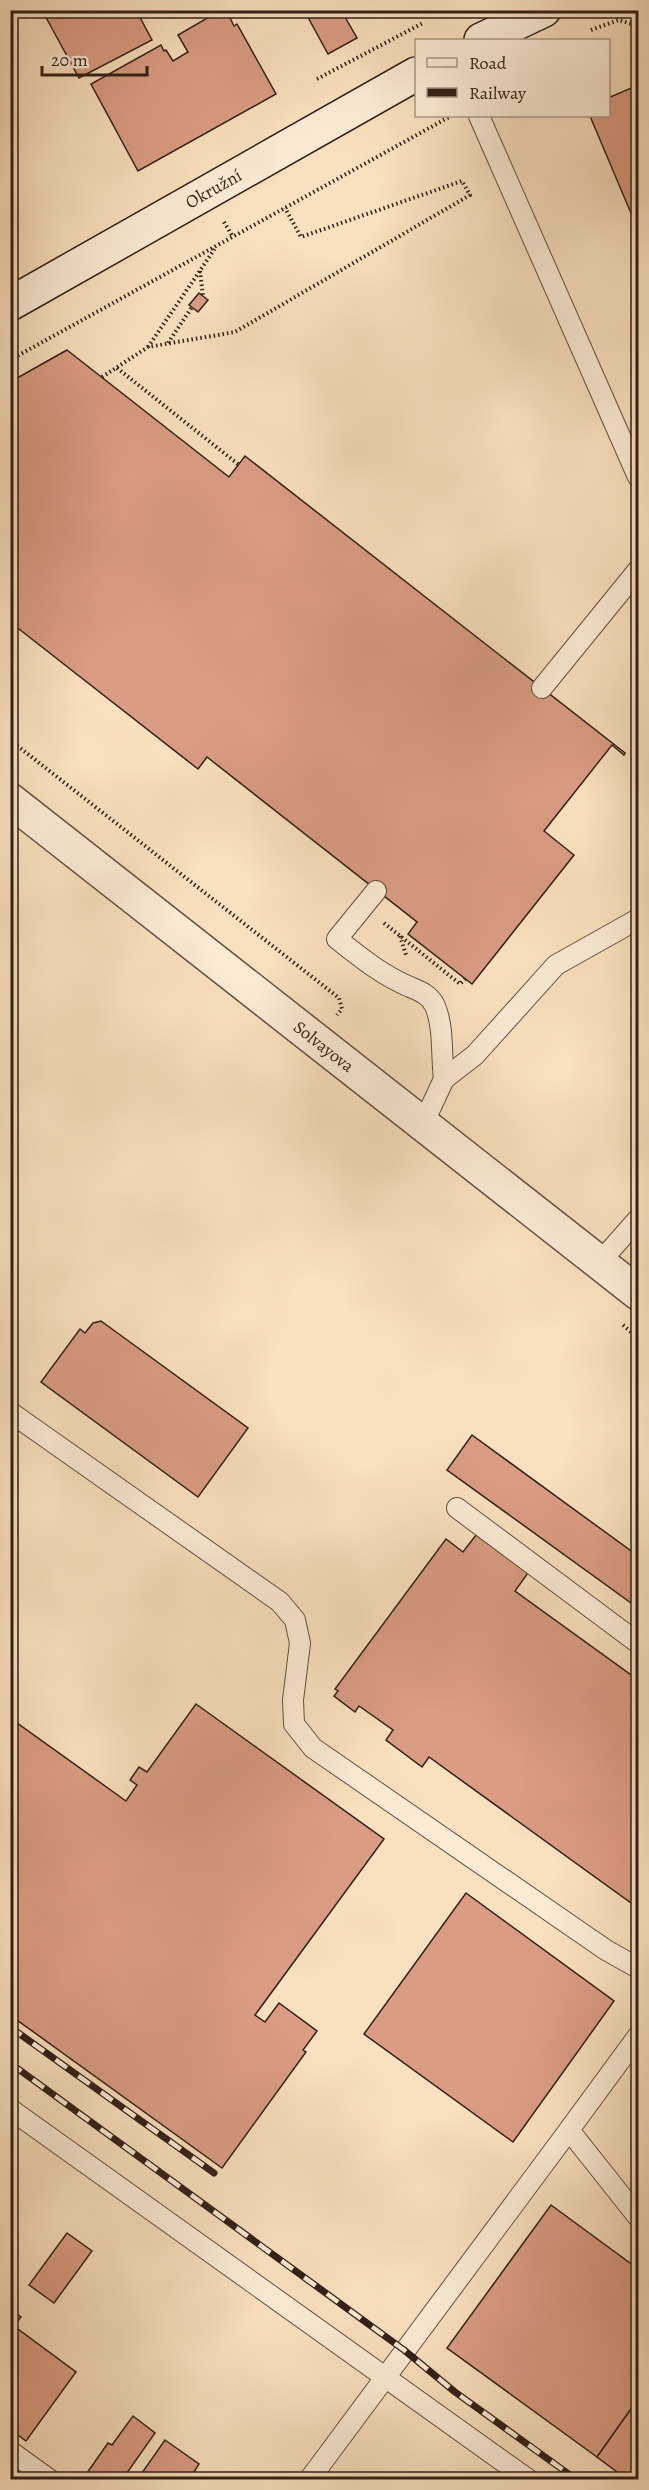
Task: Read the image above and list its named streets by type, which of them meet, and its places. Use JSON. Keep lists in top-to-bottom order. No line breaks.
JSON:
{"streets":{"street":["Okružní","Solvayova"]},"legend":["Road","Railway"],"scale_bar":"20 m"}
